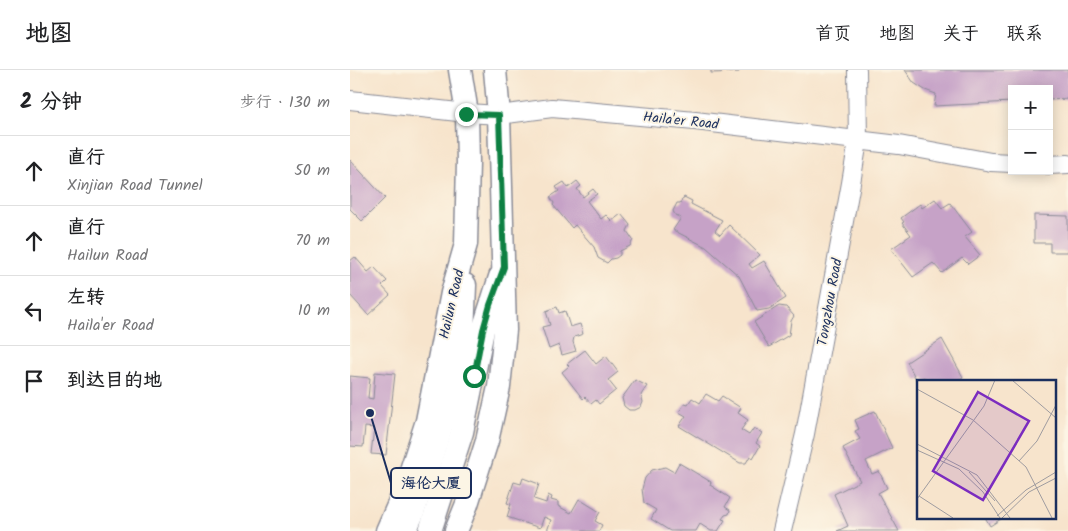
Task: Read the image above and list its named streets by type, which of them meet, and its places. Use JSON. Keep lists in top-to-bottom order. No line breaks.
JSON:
{"streets":{"main road":["Hailun Road"],"street":["Haila'er Road","Tongzhou Road"]},"crossings":[["Haila'er Road","Tongzhou Road"],["Haila'er Road","Hailun Road"]],"places":["海伦大厦"],"page":{"header":"地图","nav":["首页","地图","关于","联系"],"heading":["2 分钟","步行 · 130 m"],"map_buttons":["+","−"],"list":[["直行","Xinjian Road Tunnel","50 m"],["直行","Hailun Road","70 m"],["左转","Haila'er Road","10 m"],"到达目的地"]}}
